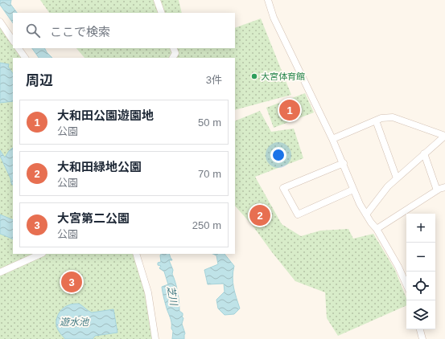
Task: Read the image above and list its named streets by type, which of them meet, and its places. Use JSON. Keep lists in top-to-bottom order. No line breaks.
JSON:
{"water":["芝川","遊水池"],"places":["大宮体育館"],"page":{"search":"ここで検索","heading":["周辺","3件"],"pins":["1","2","3"],"list":[{"mark":"1","name":"大和田公園遊園地","note":"公園","value":"50 m"},{"mark":"2","name":"大和田緑地公園","note":"公園","value":"70 m"},{"mark":"3","name":"大宮第二公園","note":"公園","value":"250 m"}],"map_buttons":["+","−"]}}
